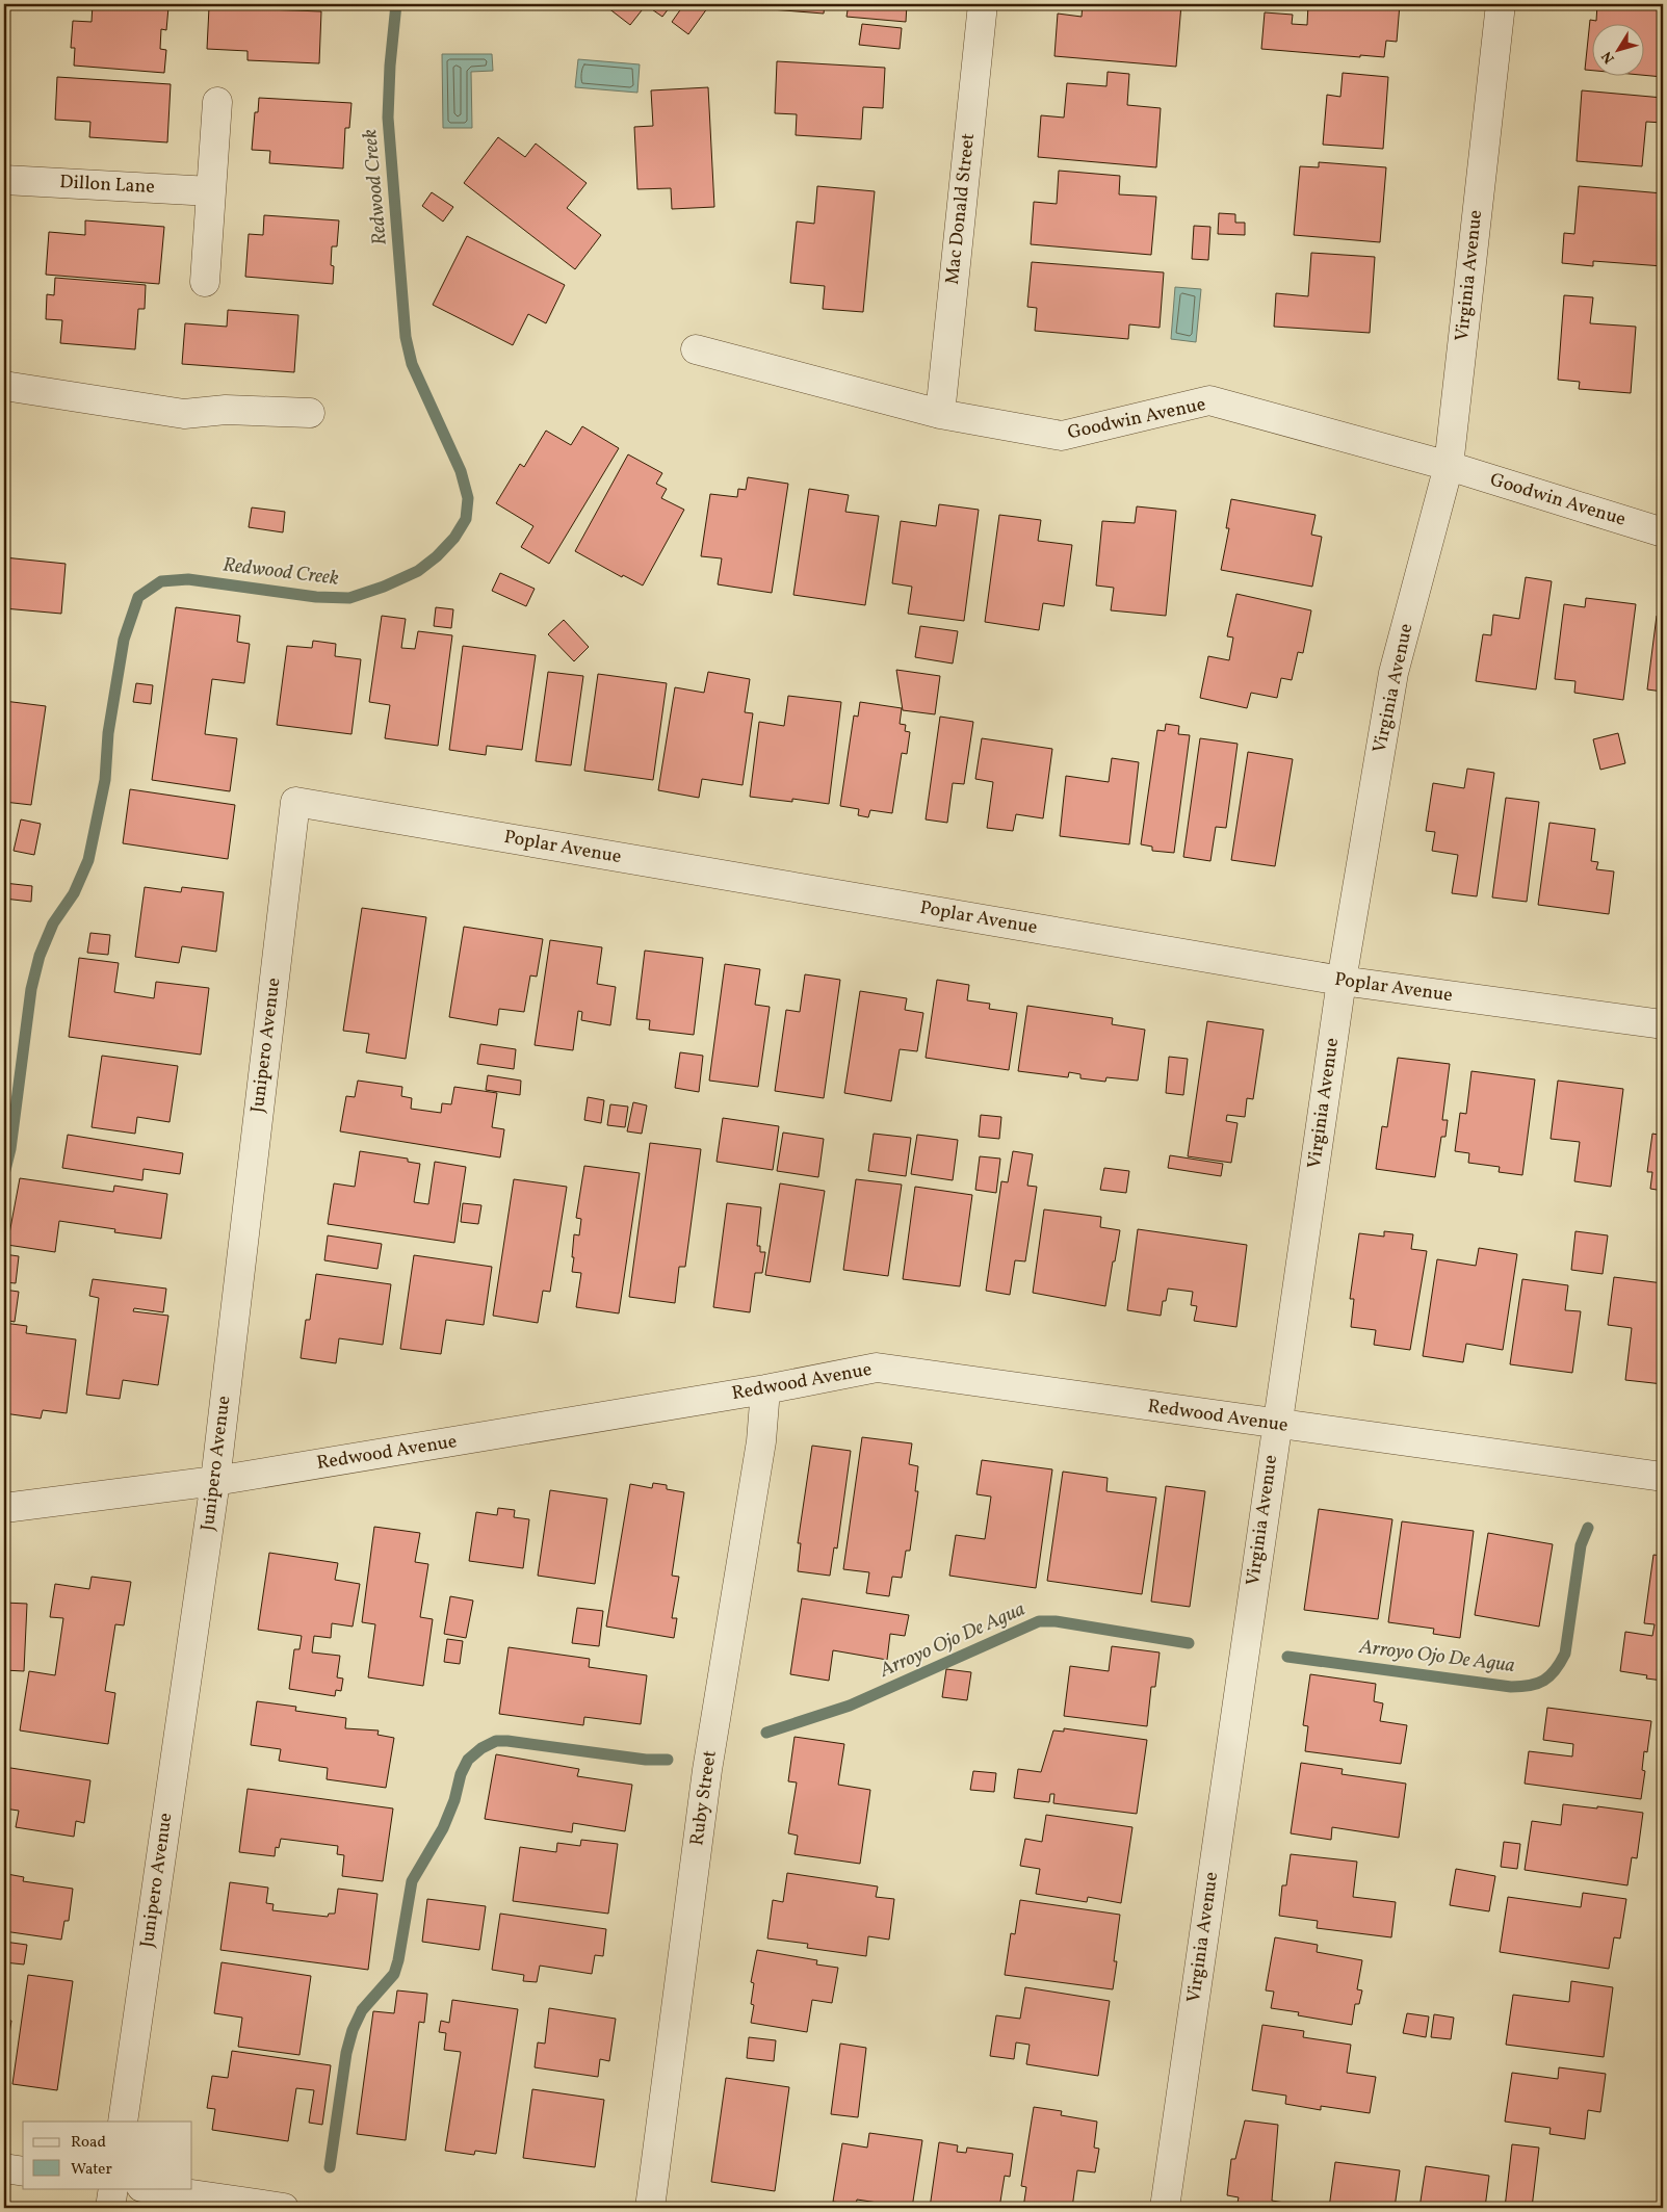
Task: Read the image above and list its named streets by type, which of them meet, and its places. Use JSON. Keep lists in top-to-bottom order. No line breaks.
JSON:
{"streets":{"street":["Dillon Lane","Mac Donald Street","Virginia Avenue","Goodwin Avenue","Poplar Avenue","Junipero Avenue","Redwood Avenue","Ruby Street"]},"crossings":[["Mac Donald Street","Goodwin Avenue"],["Virginia Avenue","Goodwin Avenue"],["Virginia Avenue","Poplar Avenue"],["Virginia Avenue","Redwood Avenue"],["Poplar Avenue","Junipero Avenue"],["Junipero Avenue","Redwood Avenue"],["Redwood Avenue","Ruby Street"]],"water":["Redwood Creek","Arroyo Ojo De Agua"],"legend":["Road","Water"],"north":"bottom left"}
